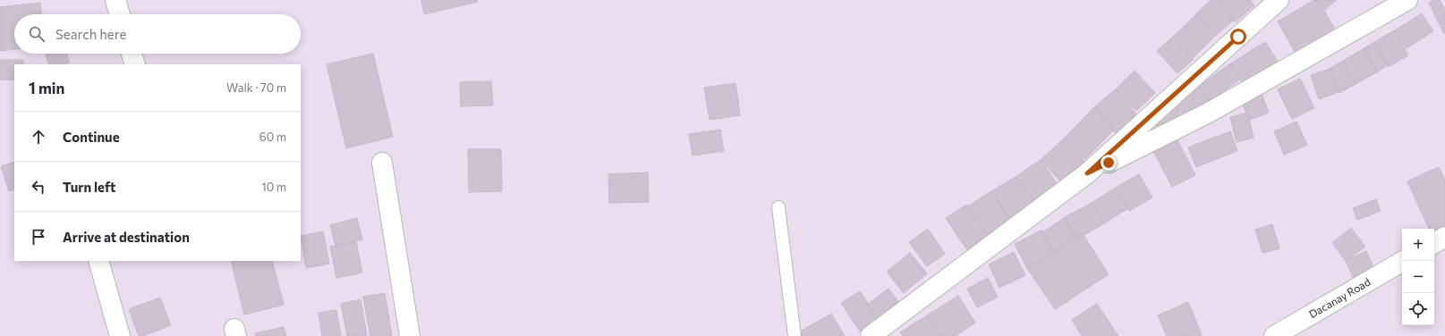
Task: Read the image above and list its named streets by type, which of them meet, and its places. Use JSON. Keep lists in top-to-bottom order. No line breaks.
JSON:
{"streets":{"street":["Dacanay Road"]},"page":{"search":"Search here","heading":["1 min","Walk · 70 m"],"list":[["Continue","60 m"],["Turn left","10 m"],"Arrive at destination"],"map_buttons":["+","−"]}}
